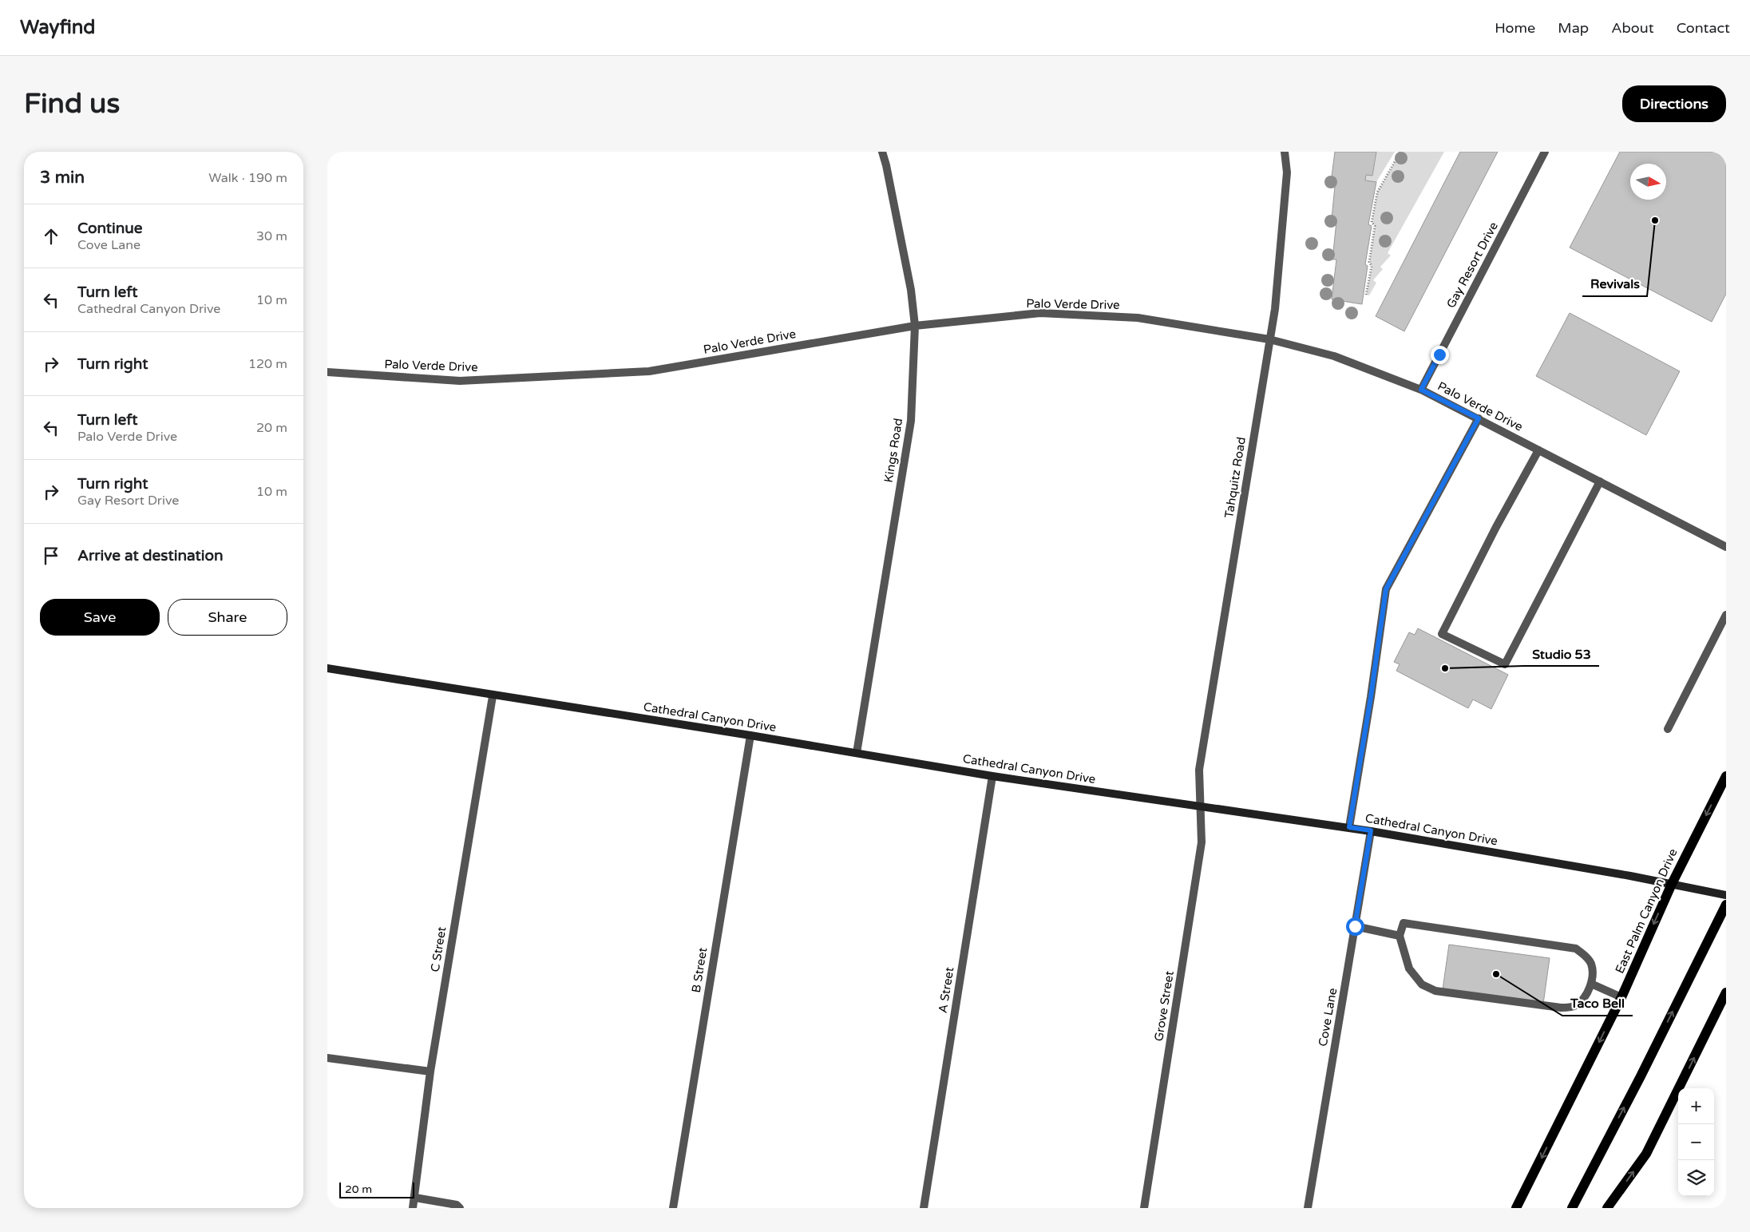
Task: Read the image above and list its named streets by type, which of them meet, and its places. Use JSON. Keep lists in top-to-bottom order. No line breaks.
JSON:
{"streets":{"main road":["East Palm Canyon Drive"],"street":["Gay Resort Drive","Palo Verde Drive","Kings Road","Tahquitz Road","Cathedral Canyon Drive","C Street","B Street","A Street","Grove Street","Cove Lane"]},"crossings":[["Gay Resort Drive","Palo Verde Drive"],["Palo Verde Drive","Kings Road"],["Palo Verde Drive","Tahquitz Road"],["Kings Road","Cathedral Canyon Drive"],["Tahquitz Road","Cathedral Canyon Drive"],["Tahquitz Road","Grove Street"],["Cathedral Canyon Drive","East Palm Canyon Drive"],["Cathedral Canyon Drive","C Street"],["Cathedral Canyon Drive","B Street"],["Cathedral Canyon Drive","A Street"],["Cathedral Canyon Drive","Grove Street"],["Cathedral Canyon Drive","Cove Lane"]],"places":["Revivals","Studio 53","Taco Bell"],"scale_bar":"20 m","north":"right","page":{"header":"Wayfind","nav":["Home","Map","About","Contact"],"buttons":["Directions",["Save","Share"]],"title":"Find us","heading":["3 min","Walk · 190 m"],"list":[["Continue","Cove Lane","30 m"],["Turn left","Cathedral Canyon Drive","10 m"],["Turn right","120 m"],["Turn left","Palo Verde Drive","20 m"],["Turn right","Gay Resort Drive","10 m"],"Arrive at destination"],"map_buttons":["+","−"],"scale":"20 m"}}
